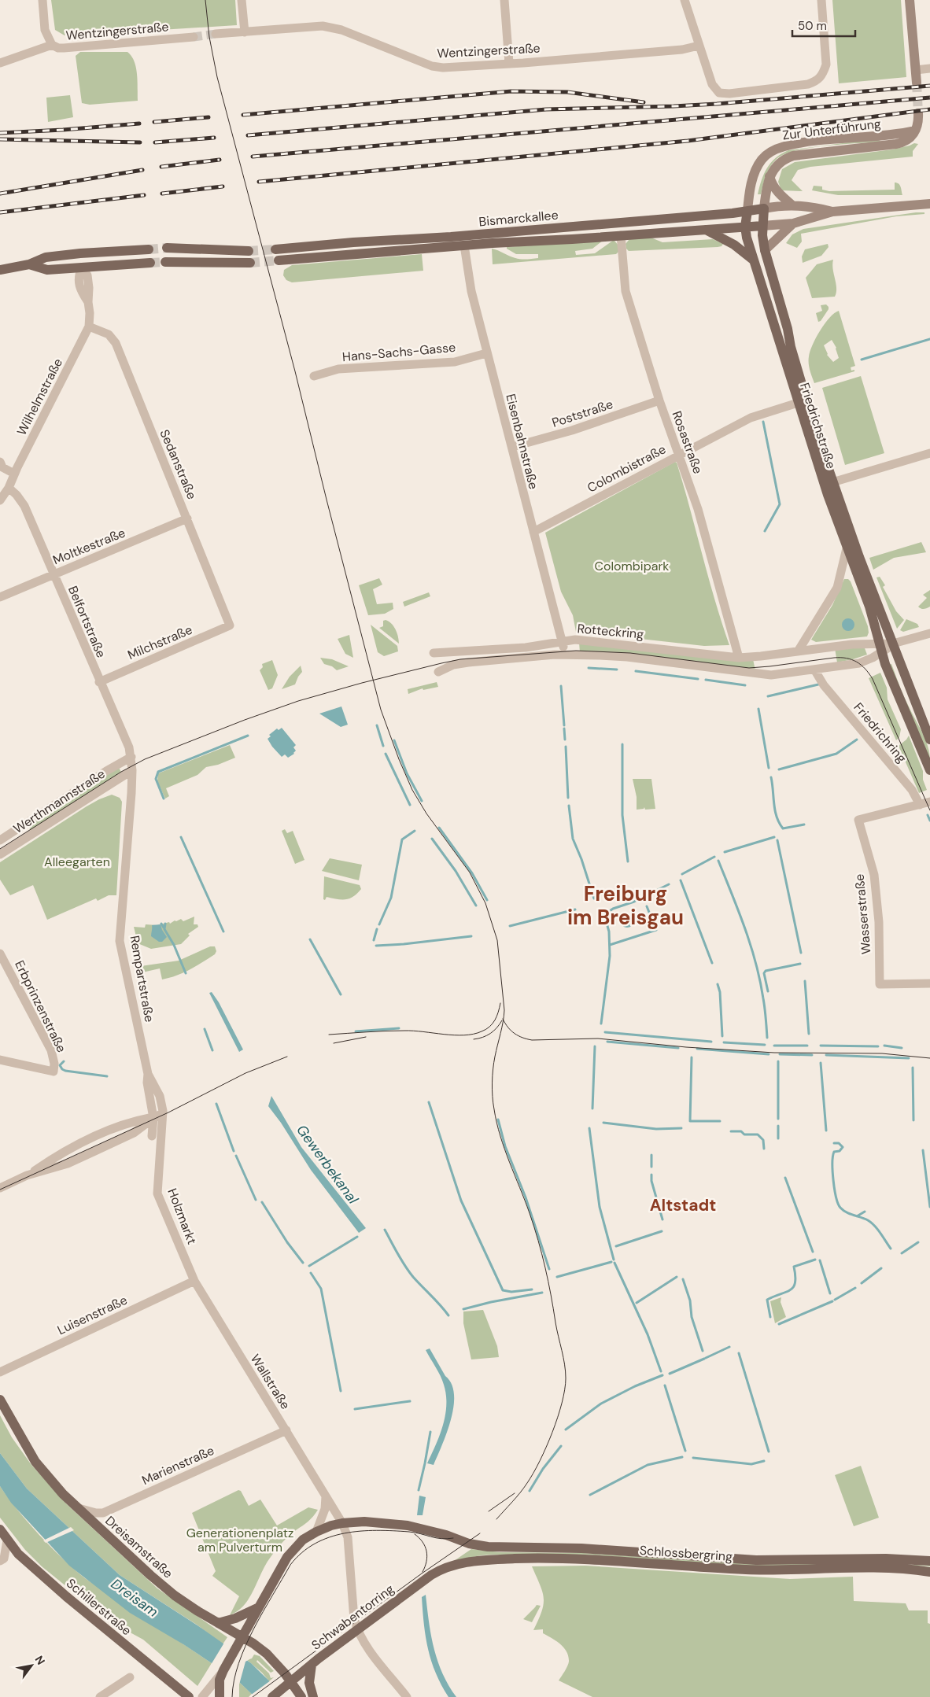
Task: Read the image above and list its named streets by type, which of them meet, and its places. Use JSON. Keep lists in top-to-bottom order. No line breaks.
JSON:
{"streets":{"main road":["Zur Unterführung","Bismarckallee","Friedrichstraße","Friedrichring","Dreisamstraße","Schlossbergring","Schillerstraße","Schwabentorring"],"street":["Wentzingerstraße","Hans-Sachs-Gasse","Wilhelmstraße","Poststraße","Eisenbahnstraße","Rosastraße","Sedanstraße","Colombistraße","Moltkestraße","Belfortstraße","Rotteckring","Milchstraße","Werthmannstraße","Wasserstraße","Rempartstraße","Erbprinzenstraße","Holzmarkt","Luisenstraße","Wallstraße","Marienstraße"]},"crossings":[["Zur Unterführung","Bismarckallee"],["Zur Unterführung","Friedrichstraße"],["Bismarckallee","Friedrichstraße"],["Bismarckallee","Eisenbahnstraße"],["Bismarckallee","Rosastraße"],["Hans-Sachs-Gasse","Eisenbahnstraße"],["Wilhelmstraße","Sedanstraße"],["Wilhelmstraße","Belfortstraße"],["Poststraße","Eisenbahnstraße"],["Poststraße","Rosastraße"],["Friedrichstraße","Colombistraße"],["Friedrichstraße","Rotteckring"],["Friedrichstraße","Friedrichring"],["Eisenbahnstraße","Colombistraße"],["Eisenbahnstraße","Rotteckring"],["Rosastraße","Colombistraße"],["Rosastraße","Rotteckring"],["Sedanstraße","Moltkestraße"],["Sedanstraße","Milchstraße"],["Moltkestraße","Belfortstraße"],["Belfortstraße","Milchstraße"],["Belfortstraße","Werthmannstraße"],["Belfortstraße","Rempartstraße"],["Rotteckring","Friedrichring"],["Friedrichring","Wasserstraße"],["Werthmannstraße","Rempartstraße"],["Rempartstraße","Holzmarkt"],["Holzmarkt","Luisenstraße"],["Holzmarkt","Wallstraße"],["Luisenstraße","Wallstraße"],["Wallstraße","Marienstraße"],["Wallstraße","Schlossbergring"],["Wallstraße","Schwabentorring"],["Marienstraße","Dreisamstraße"],["Dreisamstraße","Schlossbergring"],["Dreisamstraße","Schwabentorring"],["Schlossbergring","Schwabentorring"]],"districts":["Freiburg im Breisgau","Altstadt"],"water":["Gewerbekanal","Dreisam"],"parks":["Colombipark","Alleegarten","Generationenplatz am Pulverturm"],"scale_bar":"50 m","north":"top right"}
